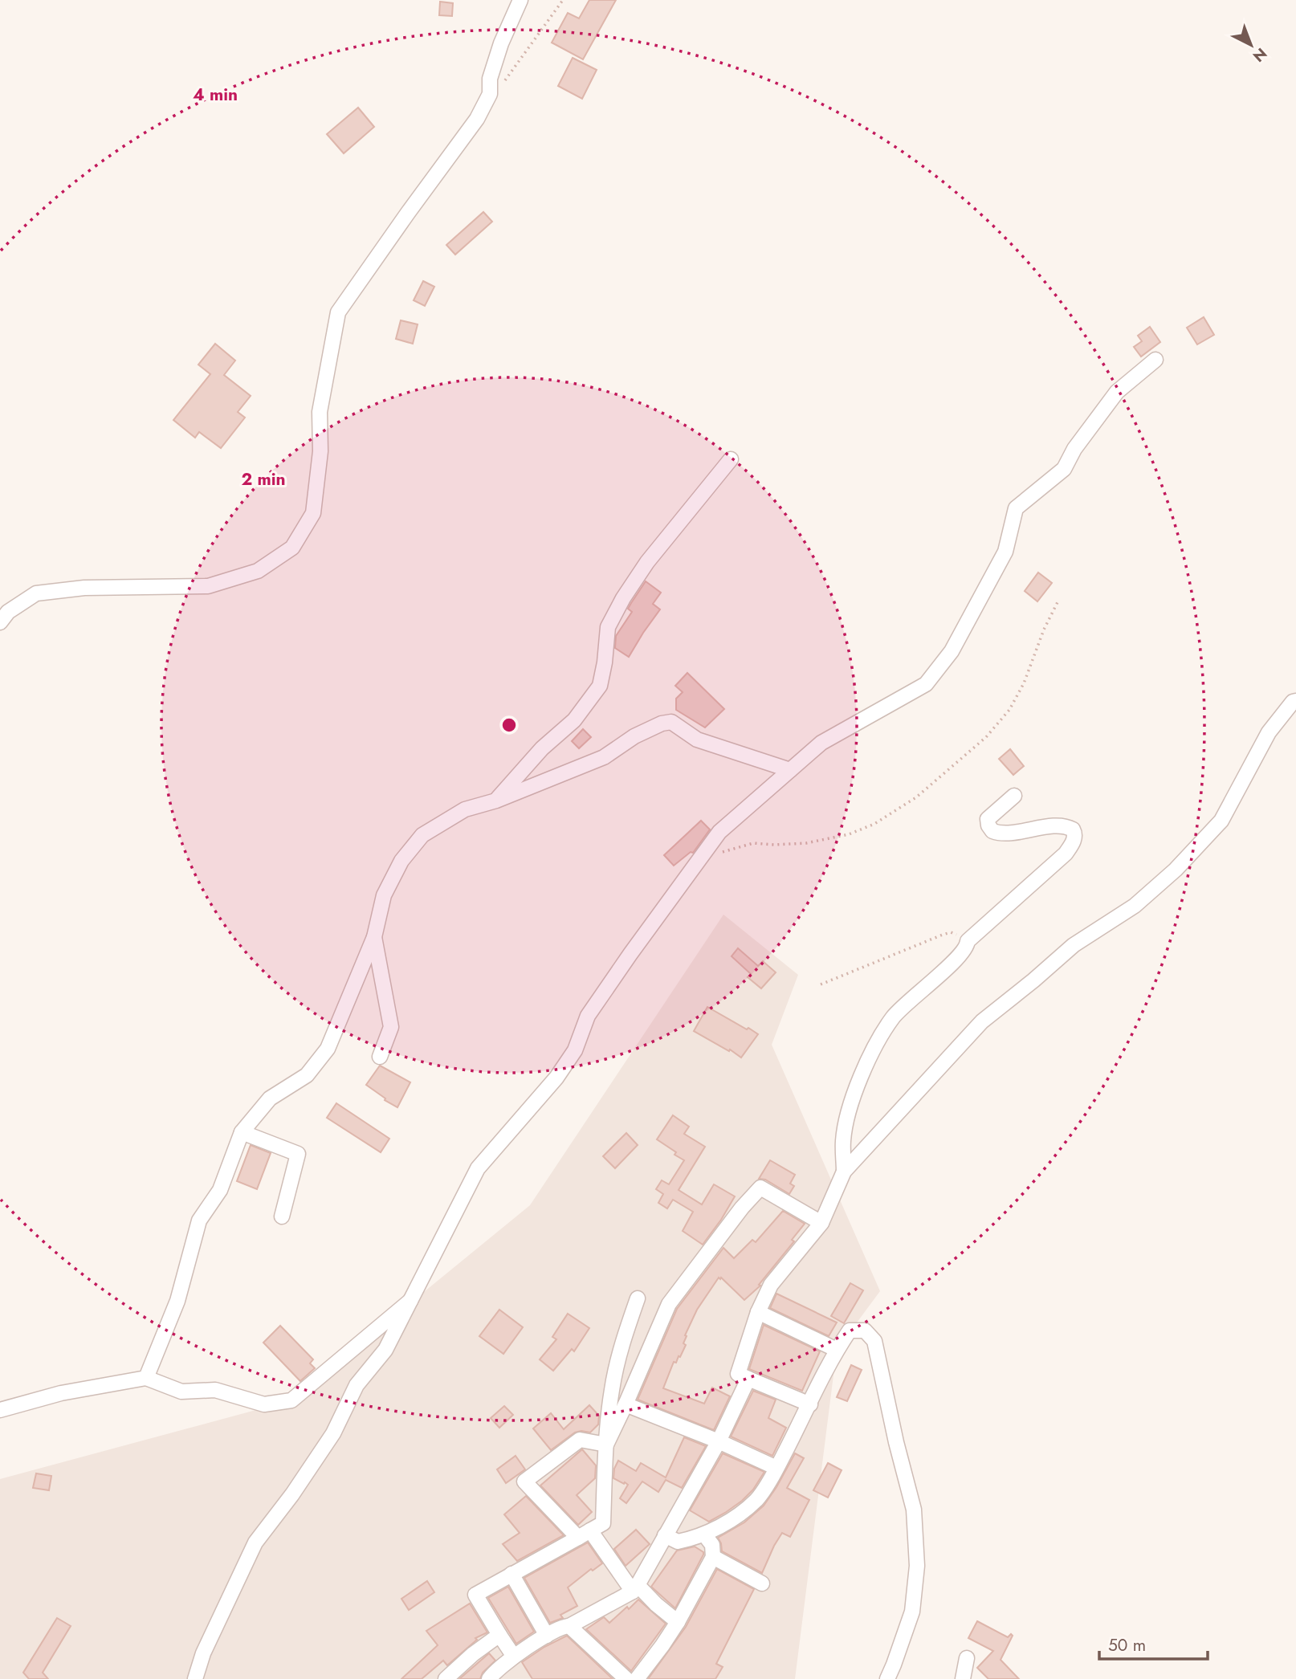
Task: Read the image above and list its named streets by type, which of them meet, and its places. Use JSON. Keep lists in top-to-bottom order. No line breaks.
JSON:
{"scale_bar":"50 m","north":"bottom right","rings":["4 min","2 min"]}
